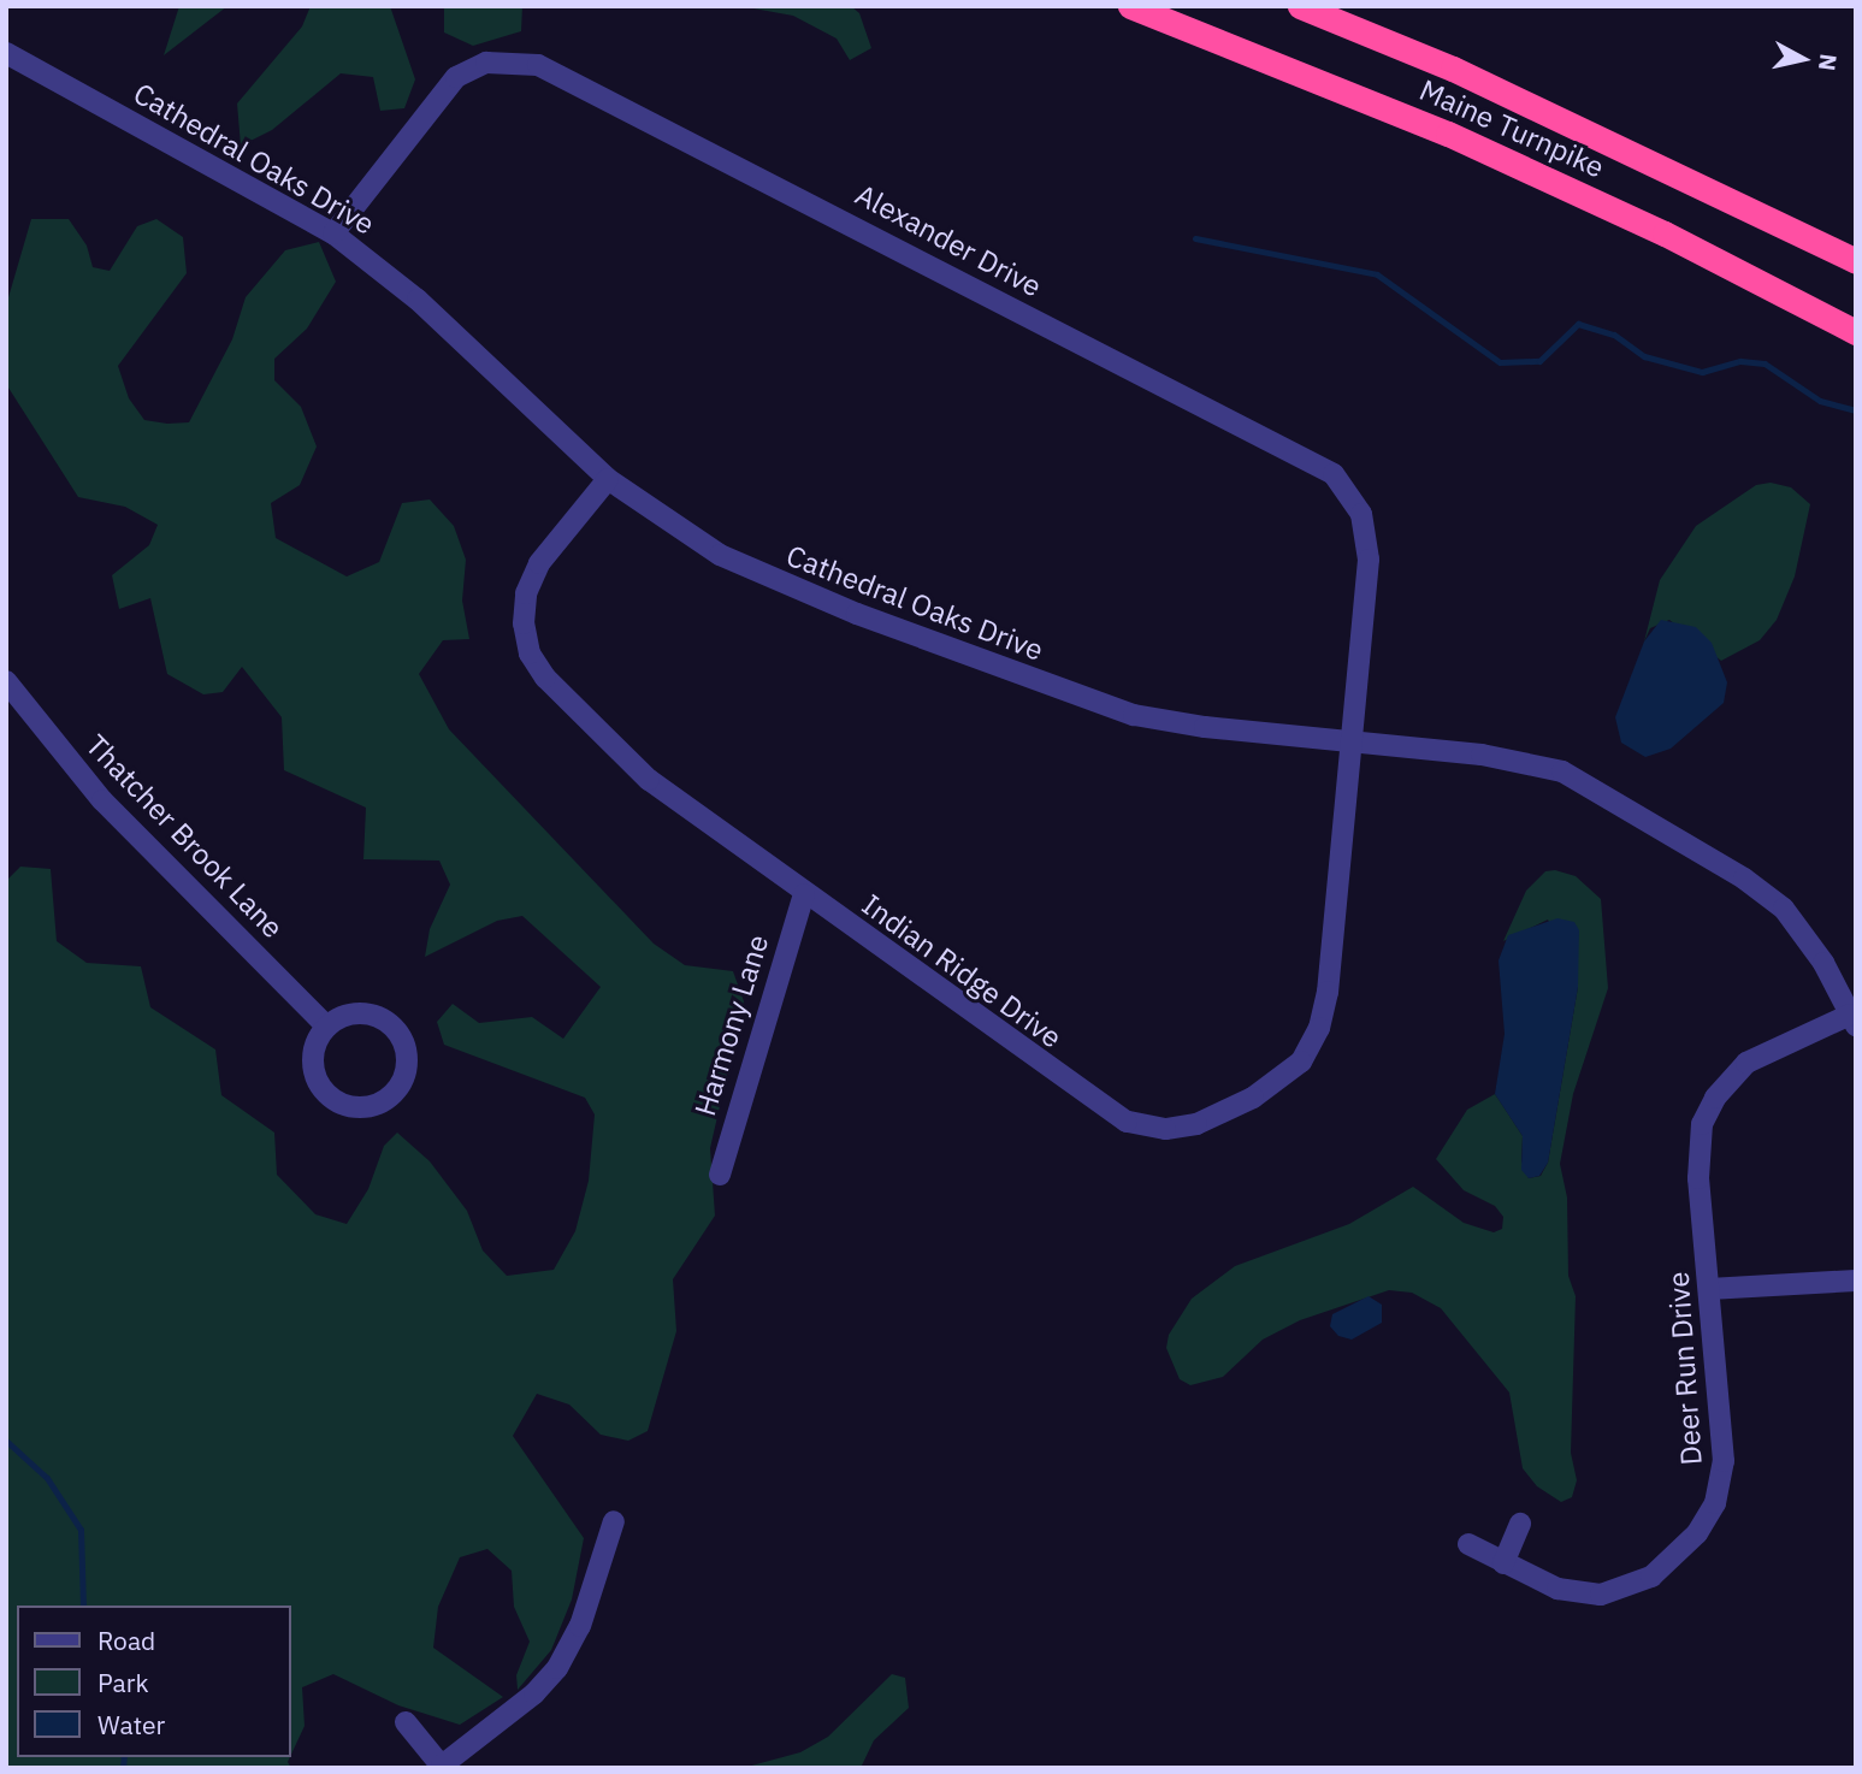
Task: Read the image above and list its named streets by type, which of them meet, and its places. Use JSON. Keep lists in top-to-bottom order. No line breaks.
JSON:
{"streets":{"highway":["Maine Turnpike"],"street":["Cathedral Oaks Drive","Alexander Drive","Thatcher Brook Lane","Indian Ridge Drive","Harmony Lane","Deer Run Drive"]},"crossings":[["Cathedral Oaks Drive","Alexander Drive"],["Cathedral Oaks Drive","Indian Ridge Drive"],["Cathedral Oaks Drive","Deer Run Drive"],["Alexander Drive","Indian Ridge Drive"],["Indian Ridge Drive","Harmony Lane"]],"legend":["Road","Park","Water"],"north":"right"}
